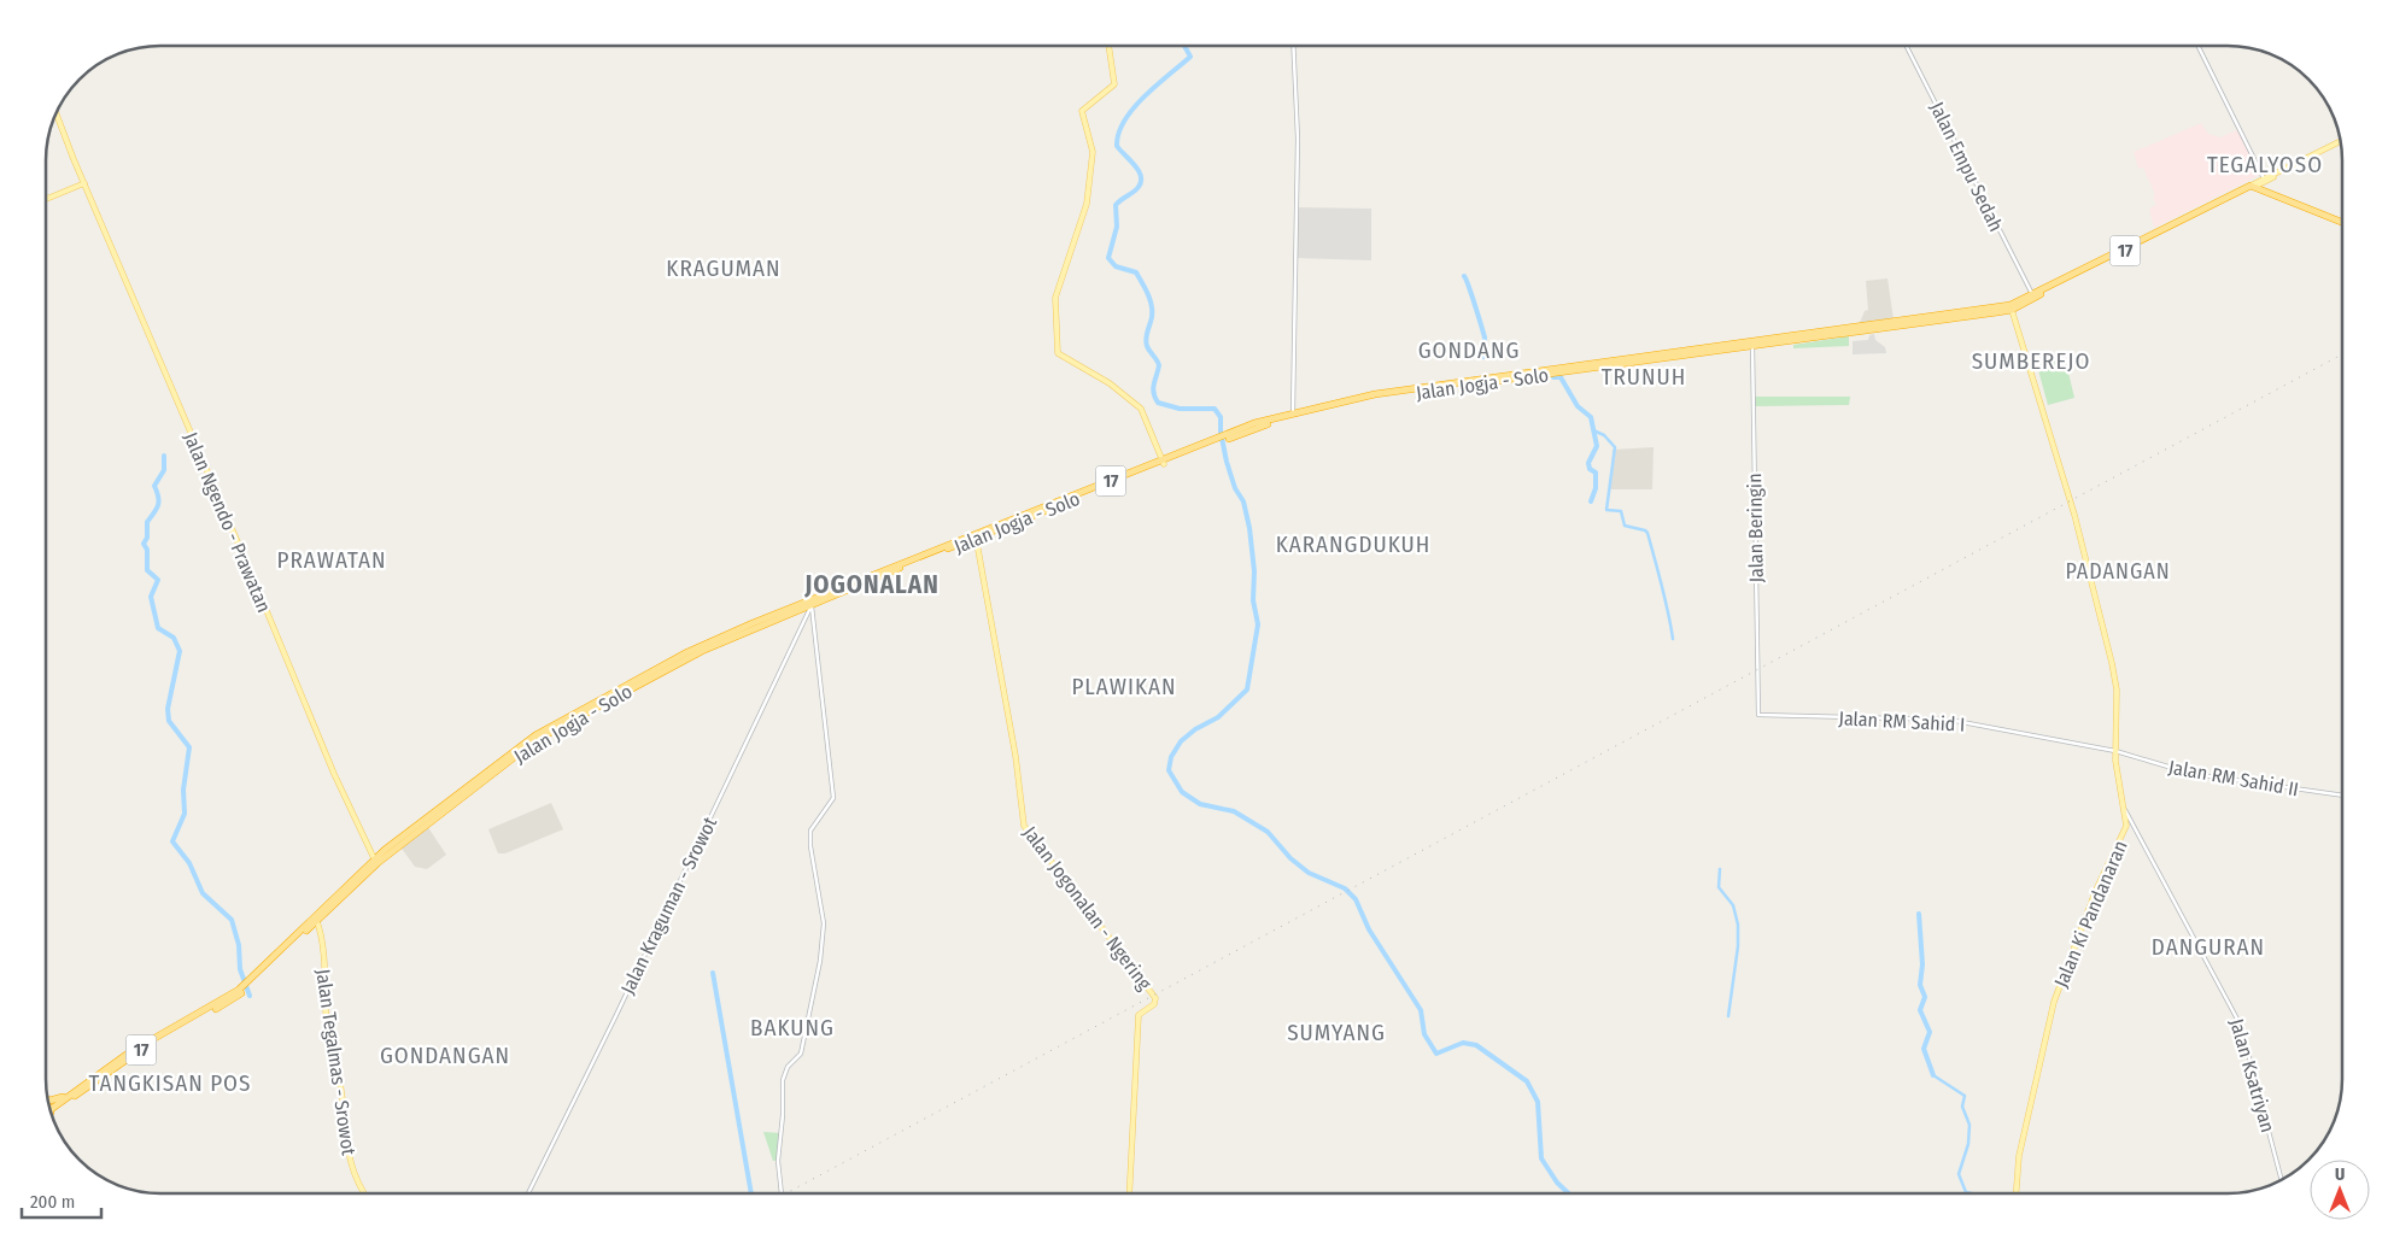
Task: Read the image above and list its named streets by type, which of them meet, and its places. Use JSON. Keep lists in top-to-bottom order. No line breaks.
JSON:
{"streets":{"highway":["17","Jalan Jogja - Solo"],"main road":["Jalan Ngendo - Prawatan","Jalan Jogonalan - Ngering","Jalan Ki Pandanaran","Jalan Tegalmas - Srowot"],"street":["Jalan Empu Sedah","Jalan Beringin","Jalan RM Sahid I","Jalan RM Sahid II","Jalan Kraguman - Srowot","Jalan Ksatriyan"]},"crossings":[["Jalan Empu Sedah","Jalan Jogja - Solo"],["Jalan Jogja - Solo","Jalan Ngendo - Prawatan"],["Jalan Jogja - Solo","Jalan Beringin"],["Jalan Jogja - Solo","Jalan Kraguman - Srowot"],["Jalan Jogja - Solo","Jalan Jogonalan - Ngering"],["Jalan Jogja - Solo","Jalan Ki Pandanaran"],["Jalan Jogja - Solo","Jalan Tegalmas - Srowot"],["Jalan Beringin","Jalan RM Sahid I"],["Jalan RM Sahid I","Jalan RM Sahid II"],["Jalan RM Sahid I","Jalan Ki Pandanaran"],["Jalan RM Sahid II","Jalan Ki Pandanaran"],["Jalan Ki Pandanaran","Jalan Ksatriyan"]],"districts":["TEGALYOSO","KRAGUMAN","GONDANG","SUMBEREJO","TRUNUH","KARANGDUKUH","PRAWATAN","PADANGAN","JOGONALAN","PLAWIKAN","DANGURAN","BAKUNG","SUMYANG","GONDANGAN","TANGKISAN POS"],"scale_bar":"200 m","north":"top"}
